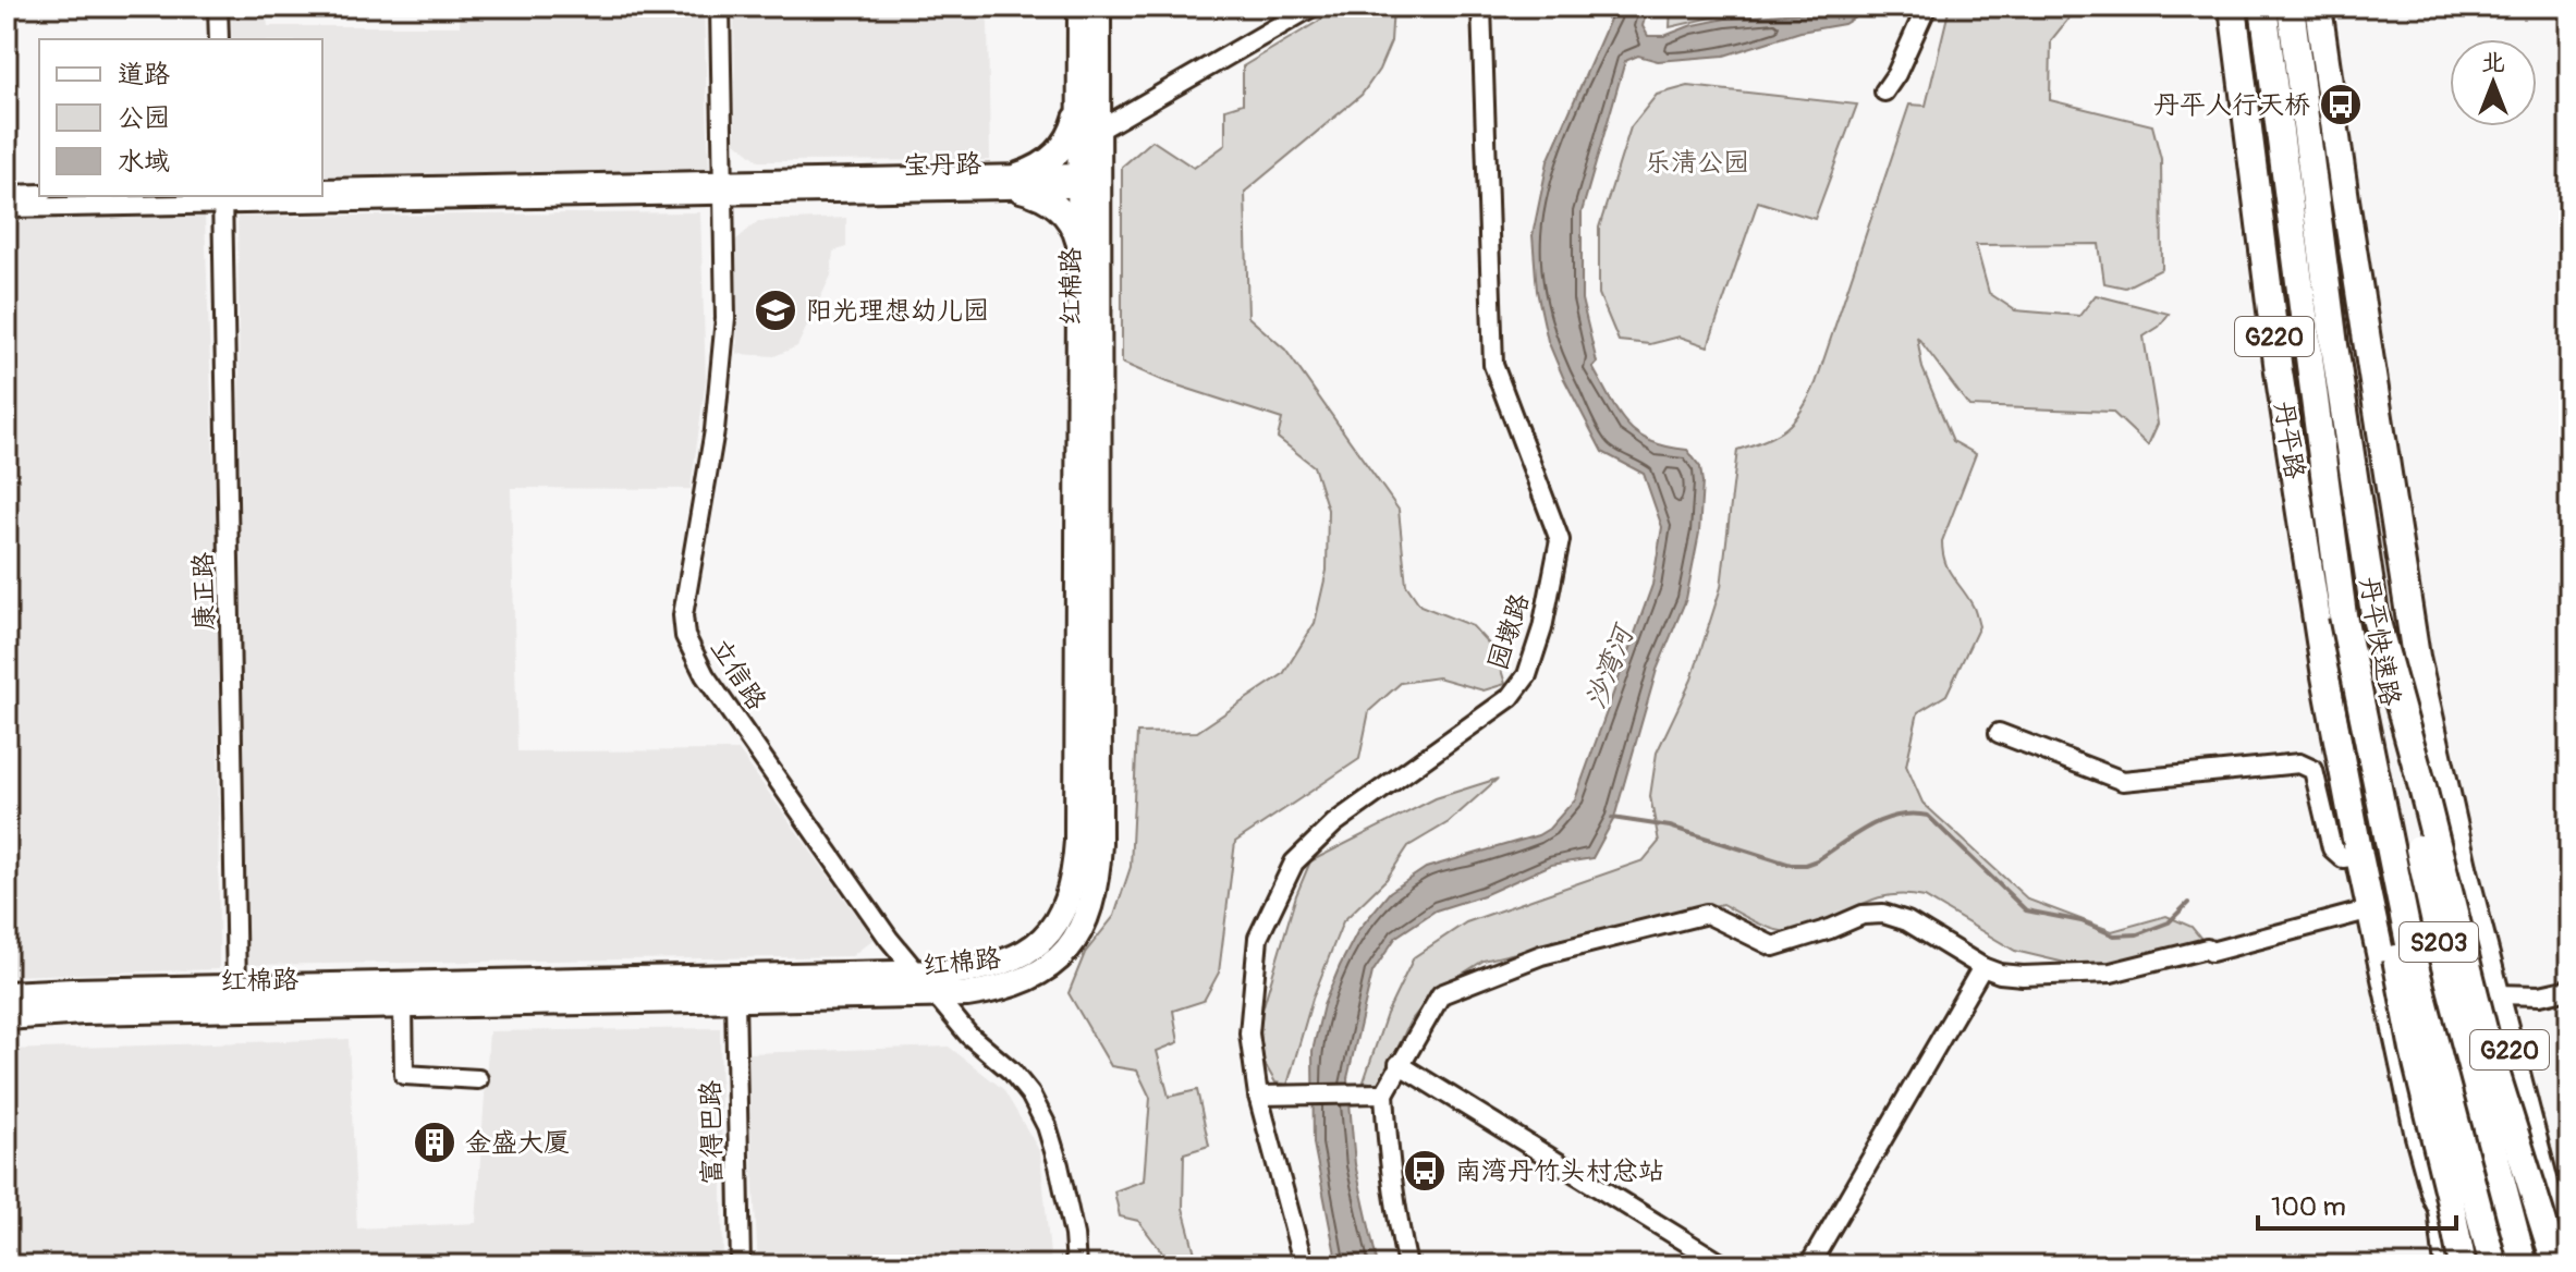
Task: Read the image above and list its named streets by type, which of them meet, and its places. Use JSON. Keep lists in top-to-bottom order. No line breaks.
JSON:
{"streets":{"highway":["G220","丹平路","丹平快速路","S203"],"main road":["红棉路"],"street":["宝丹路","康正路","园墩路","立信路","富得巴路"]},"crossings":[["宝丹路","红棉路"],["宝丹路","康正路"],["宝丹路","立信路"],["红棉路","康正路"],["红棉路","立信路"],["红棉路","富得巴路"],["G220","丹平路"]],"water":["沙湾河"],"parks":["乐清公园"],"places":{"bus stop":["丹平人行天桥","南湾丹竹头村总站"],"school or university":["阳光理想幼儿园"],"building":["金盛大厦"]},"legend":["道路","公园","水域"],"scale_bar":"100 m","north":"top"}
